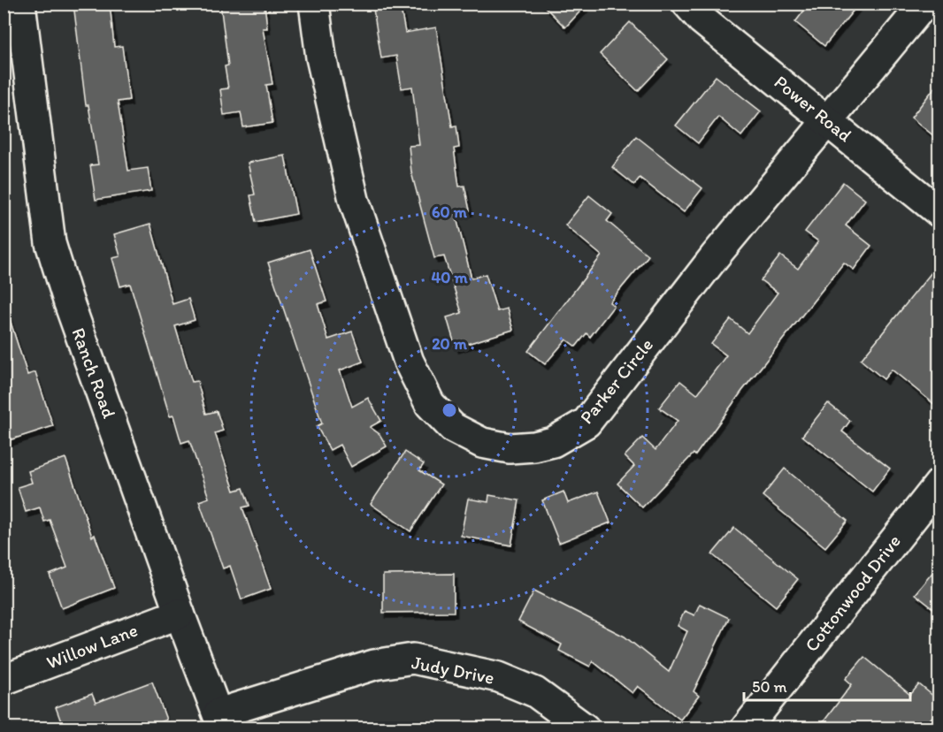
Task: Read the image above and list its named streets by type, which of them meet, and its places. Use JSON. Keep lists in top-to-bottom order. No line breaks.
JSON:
{"streets":{"street":["Power Road","Ranch Road","Parker Circle","Cottonwood Drive","Willow Lane","Judy Drive"]},"crossings":[["Power Road","Parker Circle"],["Ranch Road","Willow Lane"],["Ranch Road","Judy Drive"]],"scale_bar":"50 m","rings":["60 m","40 m","20 m"]}
